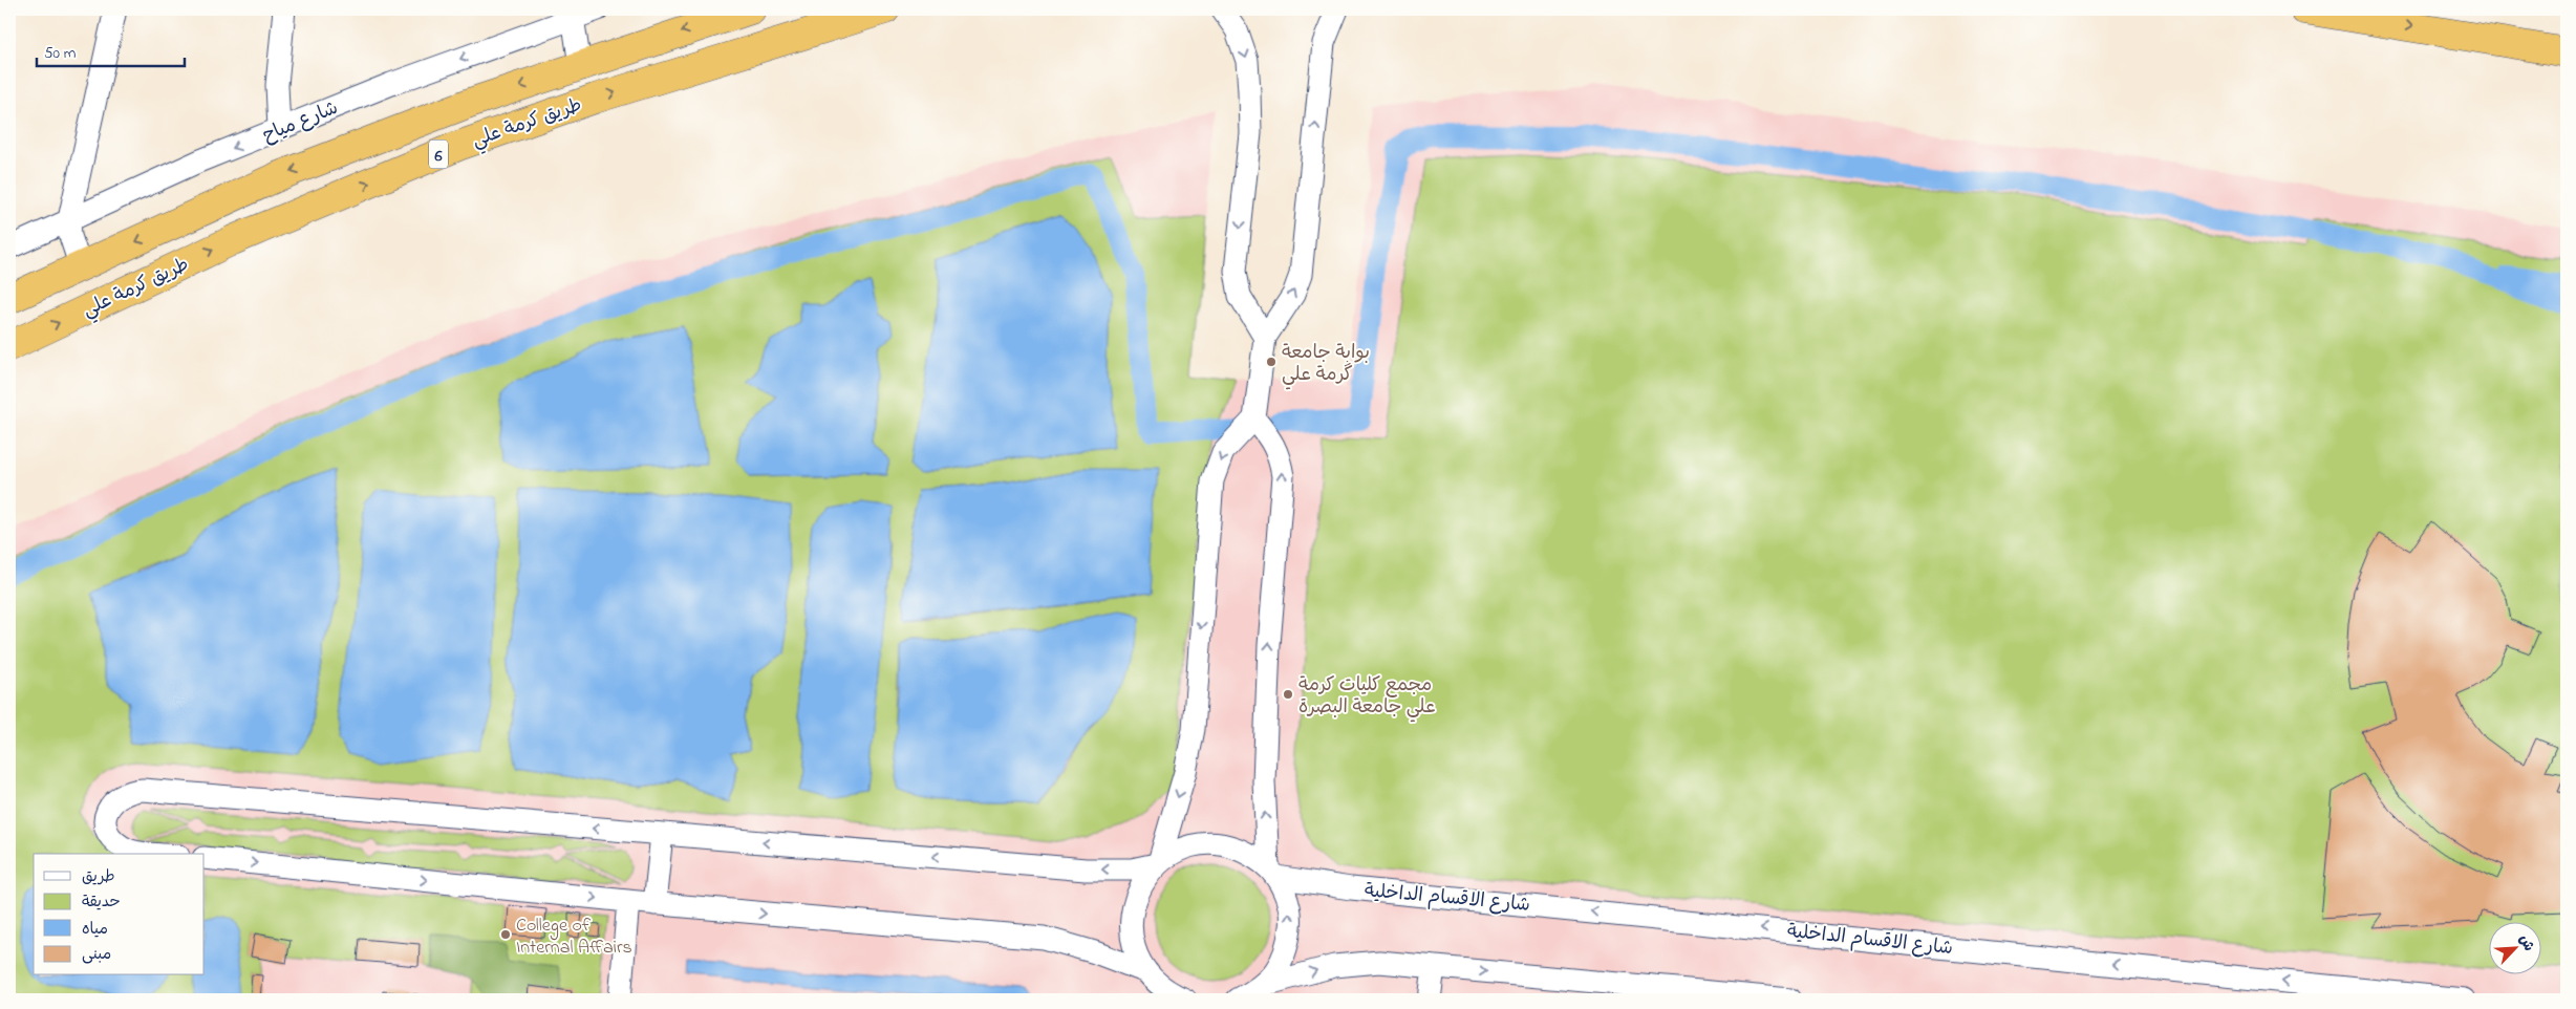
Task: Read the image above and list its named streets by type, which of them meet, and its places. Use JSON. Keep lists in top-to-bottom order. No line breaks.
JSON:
{"streets":{"highway":["طريق كرمة علي","6"],"street":["شارع مياح","شارع الاقسام الداخلية"]},"one_way":["شارع مياح"],"places":["بوابة جامعة گرمة علي","مجمع كليات كرمة علي جامعة البصرة","College of Internal Affairs"],"legend":["طريق","حديقة","مياه","مبنى"],"scale_bar":"50 m","north":"top right"}
